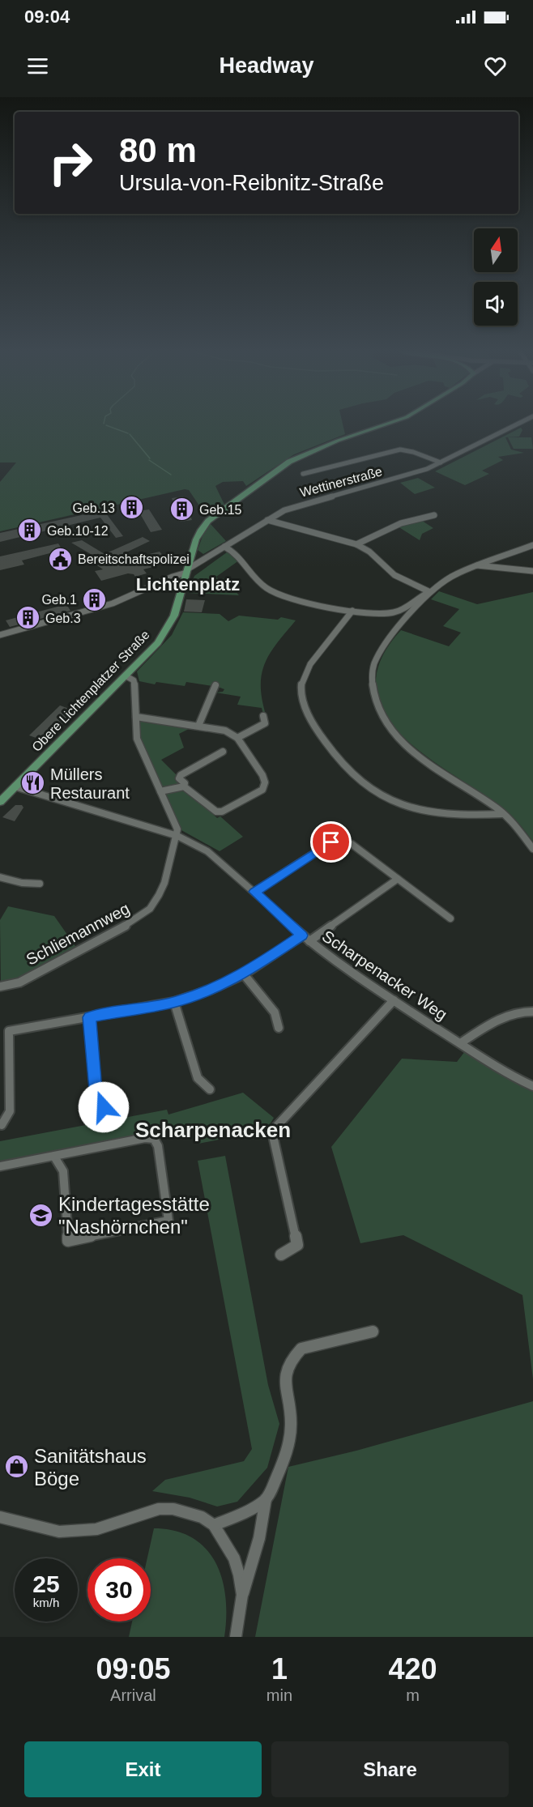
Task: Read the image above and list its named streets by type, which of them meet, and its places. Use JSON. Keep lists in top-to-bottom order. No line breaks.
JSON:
{"streets":{"main road":["Obere Lichtenplatzer Straße"],"street":["Wettinerstraße","Schliemannweg","Scharpenacker Weg"]},"crossings":[["Wettinerstraße","Obere Lichtenplatzer Straße"],["Obere Lichtenplatzer Straße","Scharpenacker Weg"],["Schliemannweg","Scharpenacker Weg"]],"districts":["Lichtenplatz","Scharpenacken"],"places":{"building":["Geb.13","Geb.15","Geb.10-12","Geb.1","Geb.3"],"public building":["Bereitschaftspolizei"],"restaurant":["Müllers Restaurant"],"school or university":["Kindertagesstätte \"Nashörnchen\""],"shop":["Sanitätshaus Böge"]},"north":"top","page":{"status":"09:04","header":"Headway","turn":["80 m","Ursula-von-Reibnitz-Straße"],"speed":"25 km/h","limit":"30","eta":["09:05","Arrival","1","min","420","m"],"buttons":["Exit","Share"]}}
